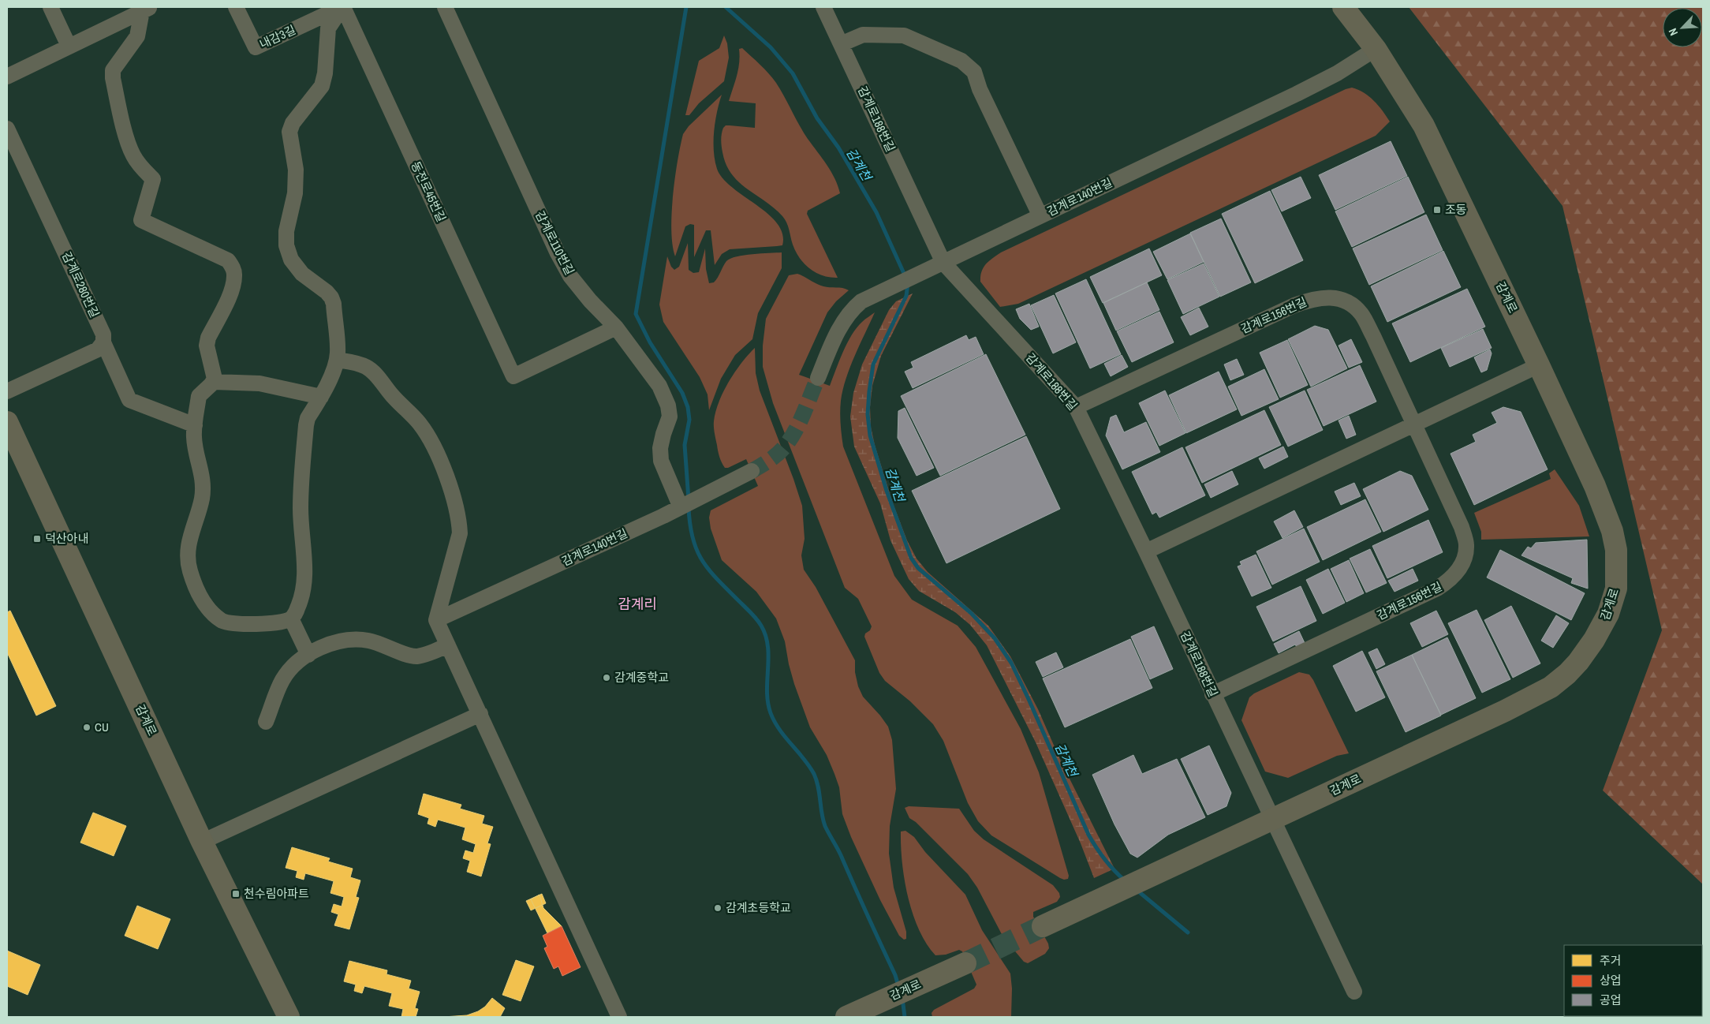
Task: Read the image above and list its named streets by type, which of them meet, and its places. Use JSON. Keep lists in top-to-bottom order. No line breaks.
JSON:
{"streets":{"main road":["감계로"],"street":["내감3길","감계로188번길","동전로45번길","감계로140번길","감계로110번길","감계로280번길","감계로156번길"]},"crossings":[["내감3길","동전로45번길"],["감계로188번길","감계로140번길"],["감계로188번길","감계로"],["감계로188번길","감계로156번길"],["동전로45번길","감계로110번길"],["감계로140번길","감계로110번길"],["감계로140번길","감계로"]],"districts":["감계리"],"water":["감계천"],"places":{"transit":["조동","덕산아내","천수림아파트"],"other":["감계중학교","CU","감계초등학교"]},"legend":["주거","상업","공업"],"north":"bottom left"}
